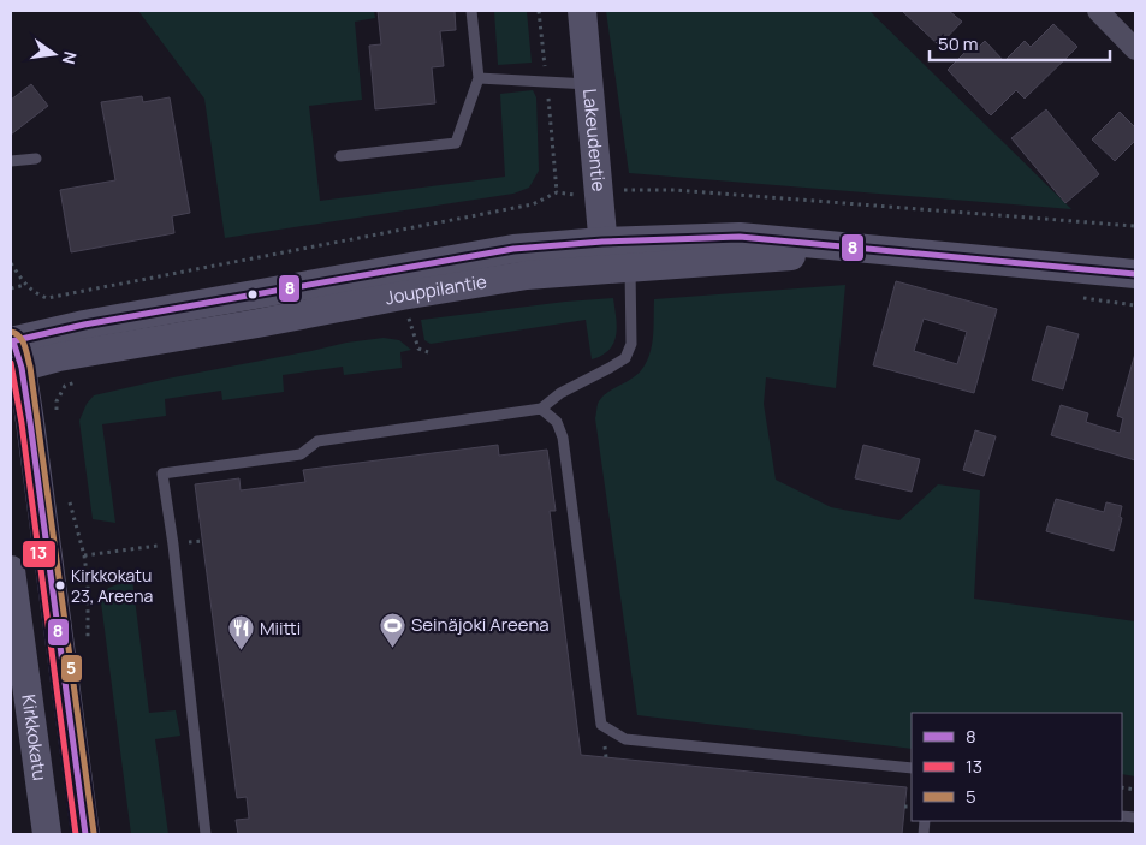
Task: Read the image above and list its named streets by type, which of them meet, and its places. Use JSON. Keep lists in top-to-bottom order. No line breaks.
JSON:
{"streets":{"main road":["Lakeudentie","Jouppilantie","Kirkkokatu"]},"crossings":[["Lakeudentie","Jouppilantie"]],"places":{"other":["Kirkkokatu 23, Areena"],"sports":["Seinäjoki Areena"],"restaurant":["Miitti"]},"lines":["transit line 8","transit line 5","transit line 13"],"legend":["8","13","5"],"scale_bar":"50 m","north":"right"}
